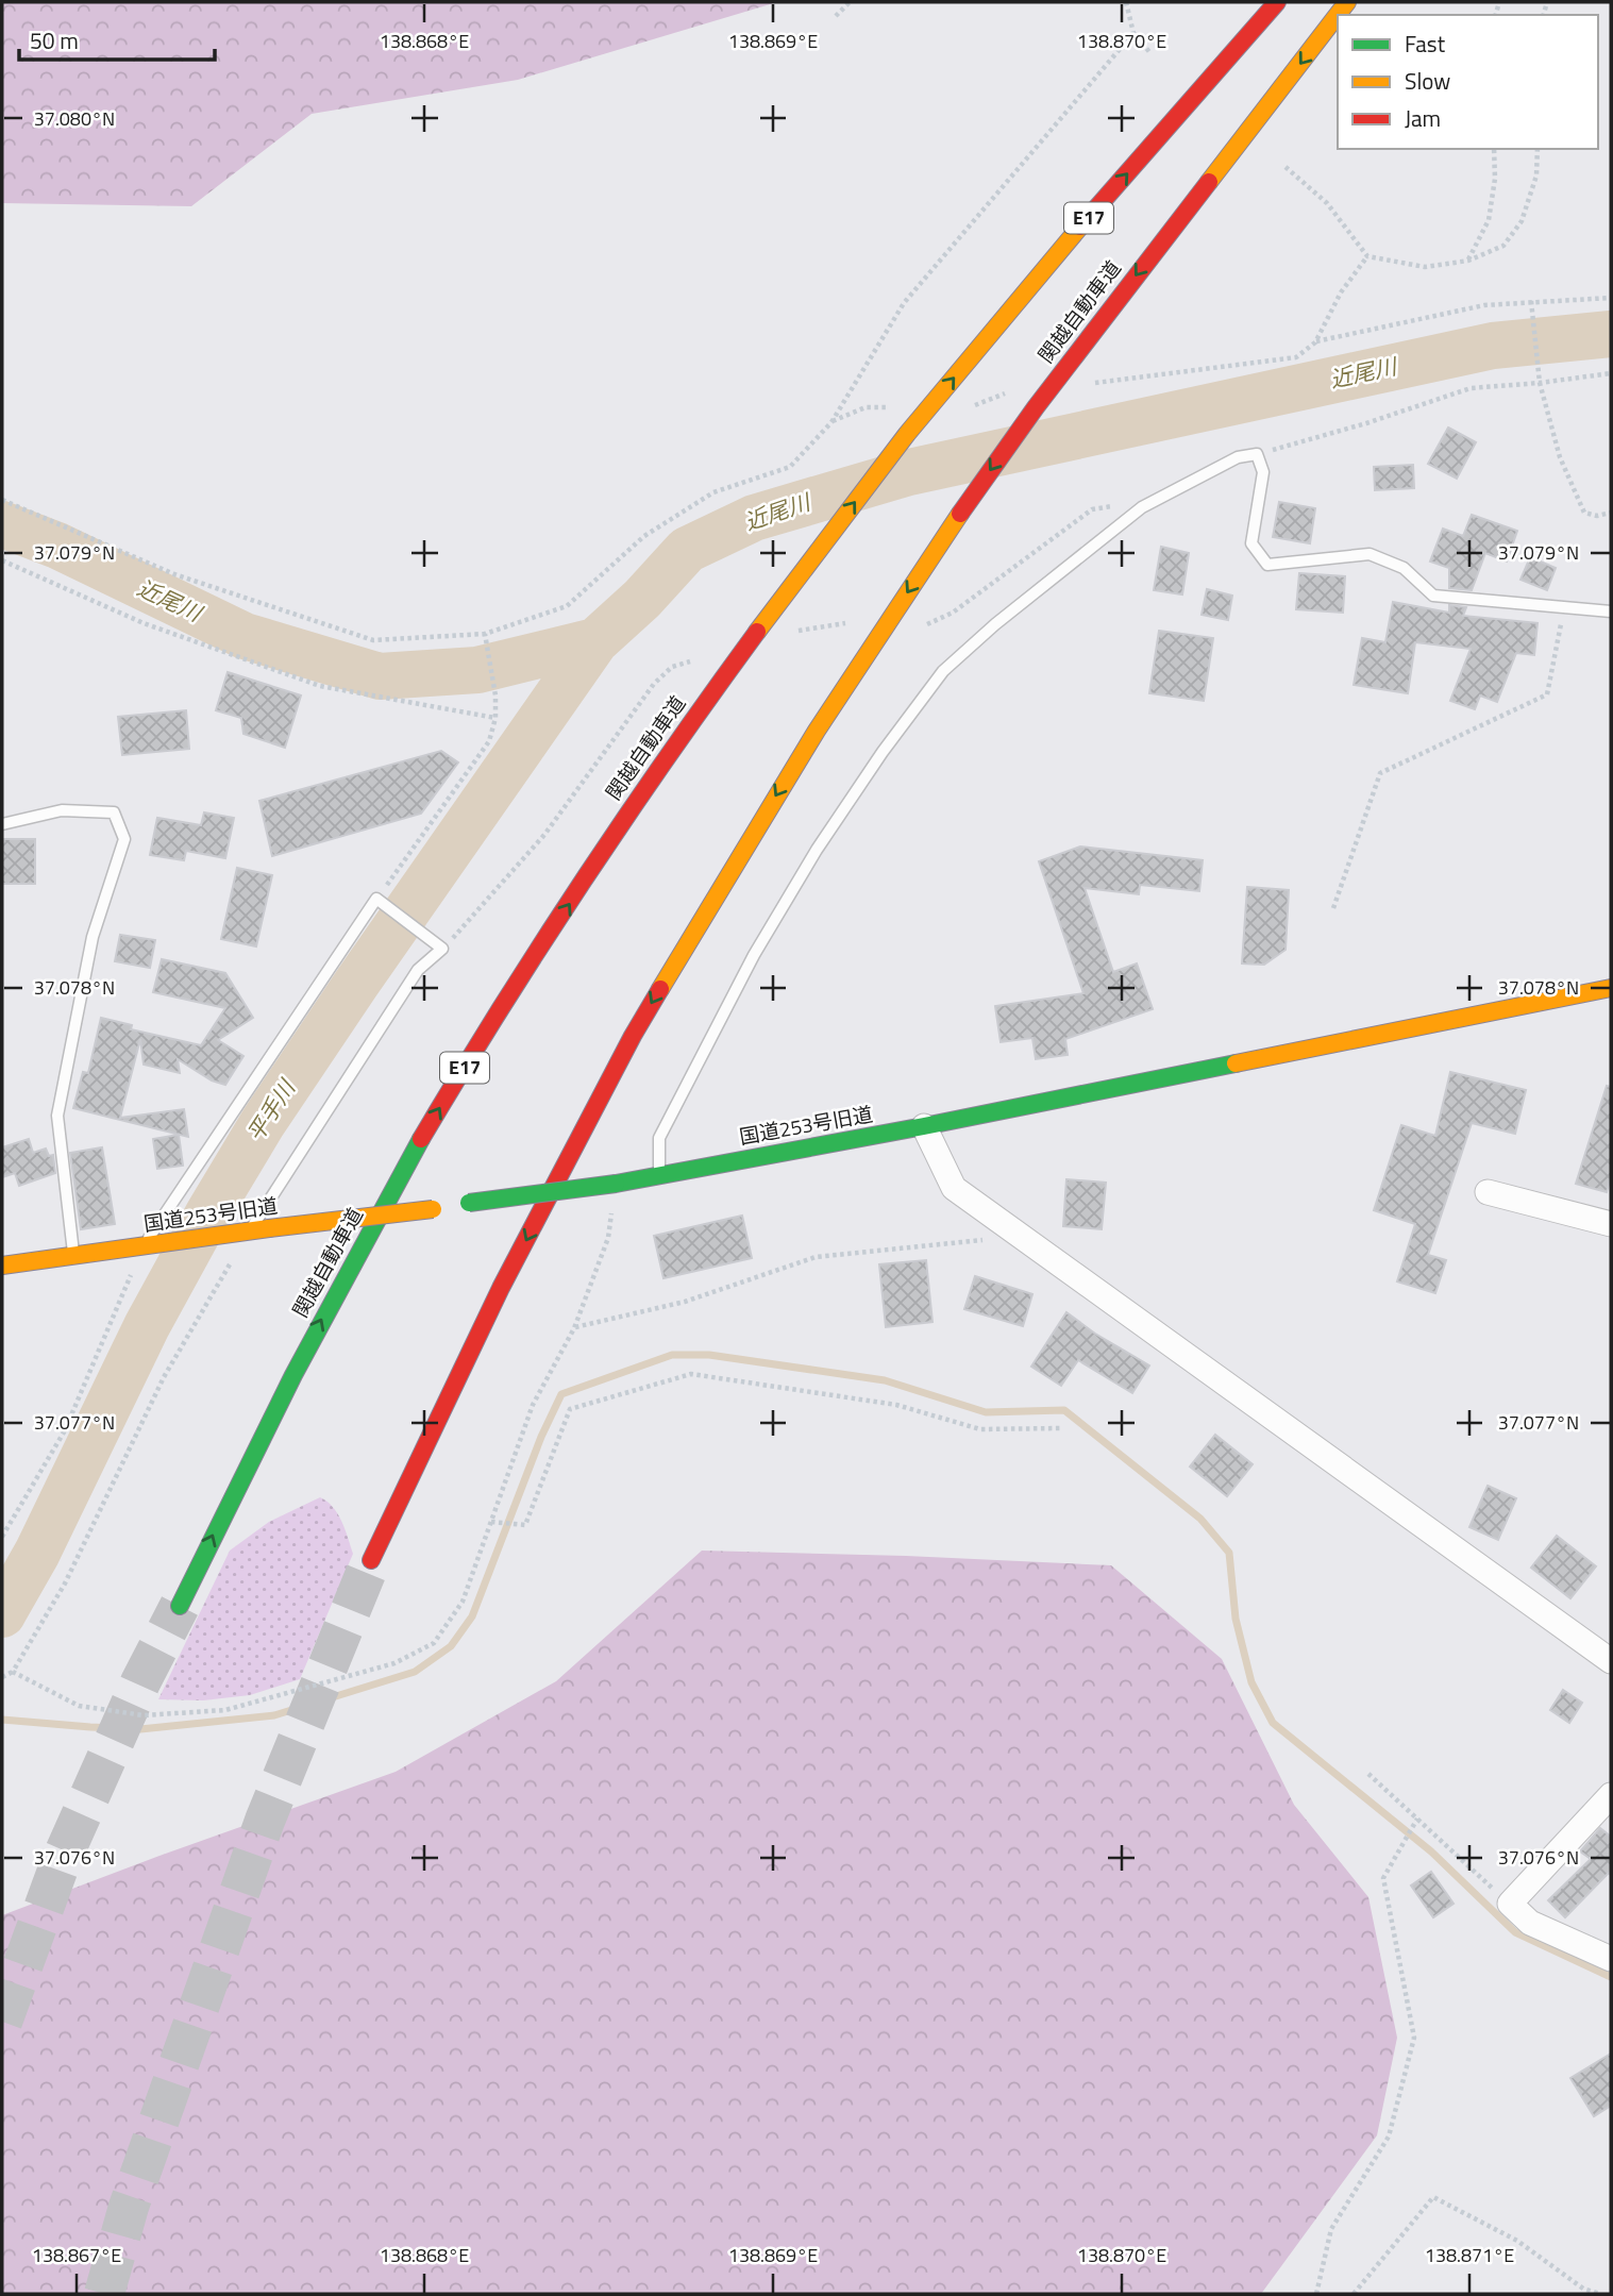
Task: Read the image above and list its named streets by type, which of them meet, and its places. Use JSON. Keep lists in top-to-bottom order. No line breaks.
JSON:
{"streets":{"main road":["E17","関越自動車道","国道253号旧道"]},"water":["近尾川","平手川"],"legend":["Fast","Slow","Jam"],"scale_bar":"50 m","coordinates":["138.868°E","138.869°E","138.870°E","37.080°N","37.079°N","37.078°N","37.077°N","37.076°N","138.867°E","138.871°E"]}
